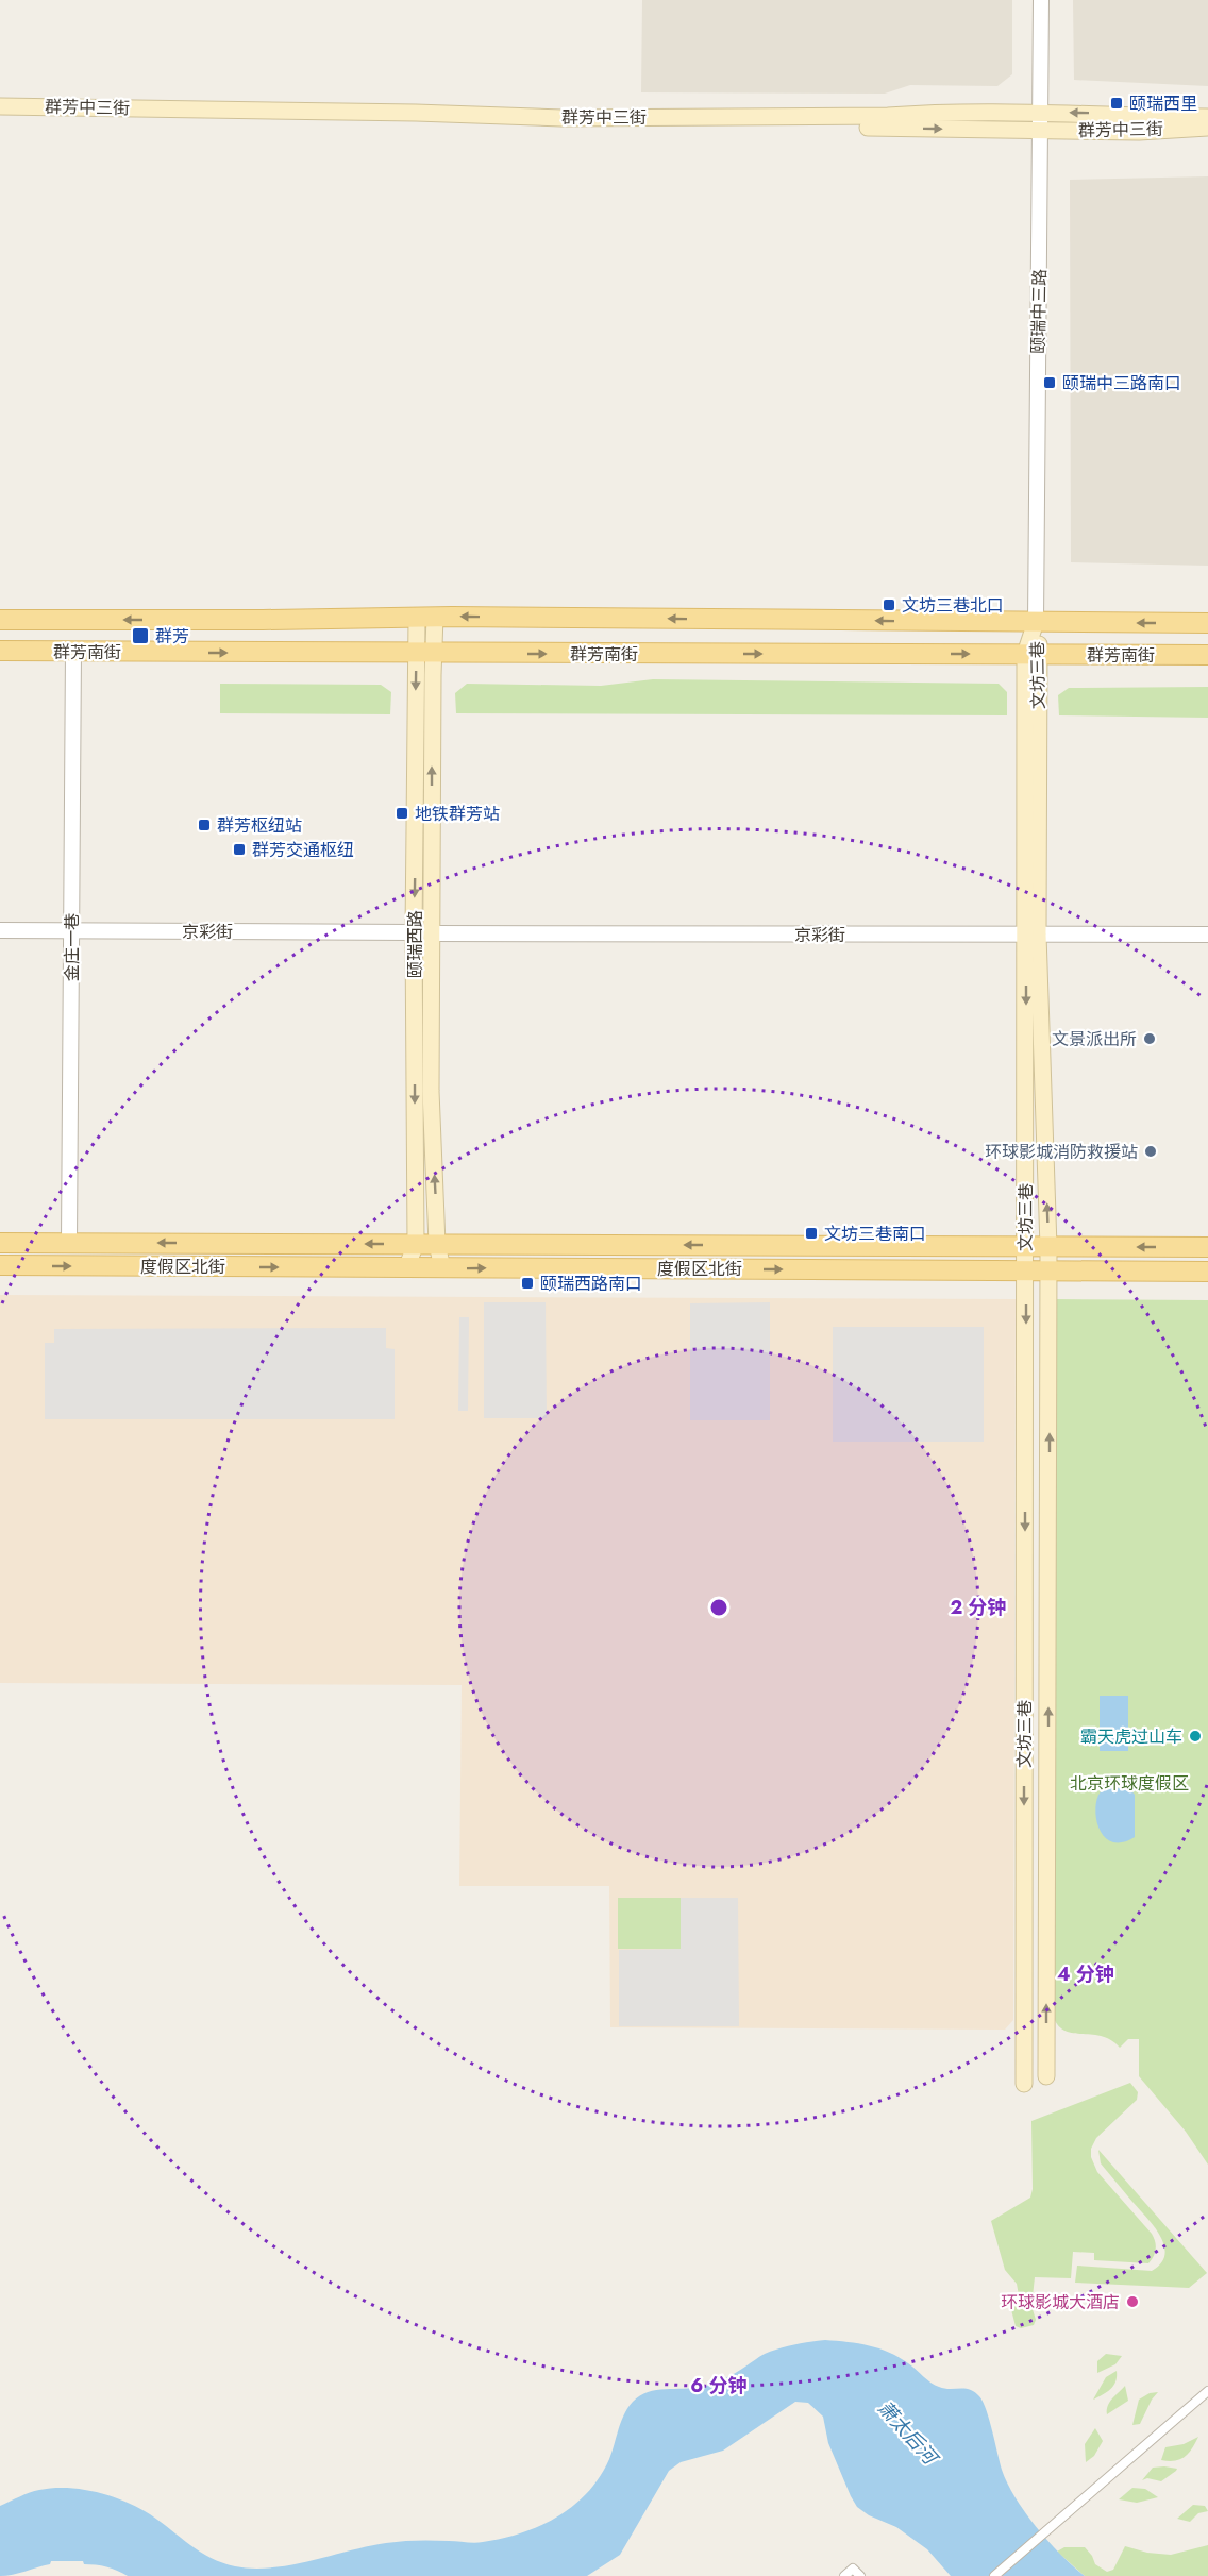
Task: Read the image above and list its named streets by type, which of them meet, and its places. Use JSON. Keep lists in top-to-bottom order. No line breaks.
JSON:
{"streets":{"main road":["群芳中三街","群芳南街","文坊三巷","颐瑞西路","度假区北街"],"street":["颐瑞中三路","京彩街","金庄一巷"]},"crossings":[["群芳中三街","颐瑞中三路"],["颐瑞中三路","群芳南街"],["颐瑞中三路","文坊三巷"],["群芳南街","文坊三巷"],["群芳南街","颐瑞西路"],["群芳南街","金庄一巷"],["文坊三巷","京彩街"],["文坊三巷","度假区北街"],["京彩街","颐瑞西路"],["京彩街","金庄一巷"],["颐瑞西路","度假区北街"],["金庄一巷","度假区北街"]],"water":["萧太后河"],"parks":["北京环球度假区"],"places":{"transit":["颐瑞西里","颐瑞中三路南口","文坊三巷北口","群芳","地铁群芳站","群芳枢纽站","群芳交通枢纽","文坊三巷南口","颐瑞西路南口"],"other":["文景派出所","环球影城消防救援站","霸天虎过山车","环球影城大酒店"]},"rings":["2 分钟","4 分钟","6 分钟"]}
